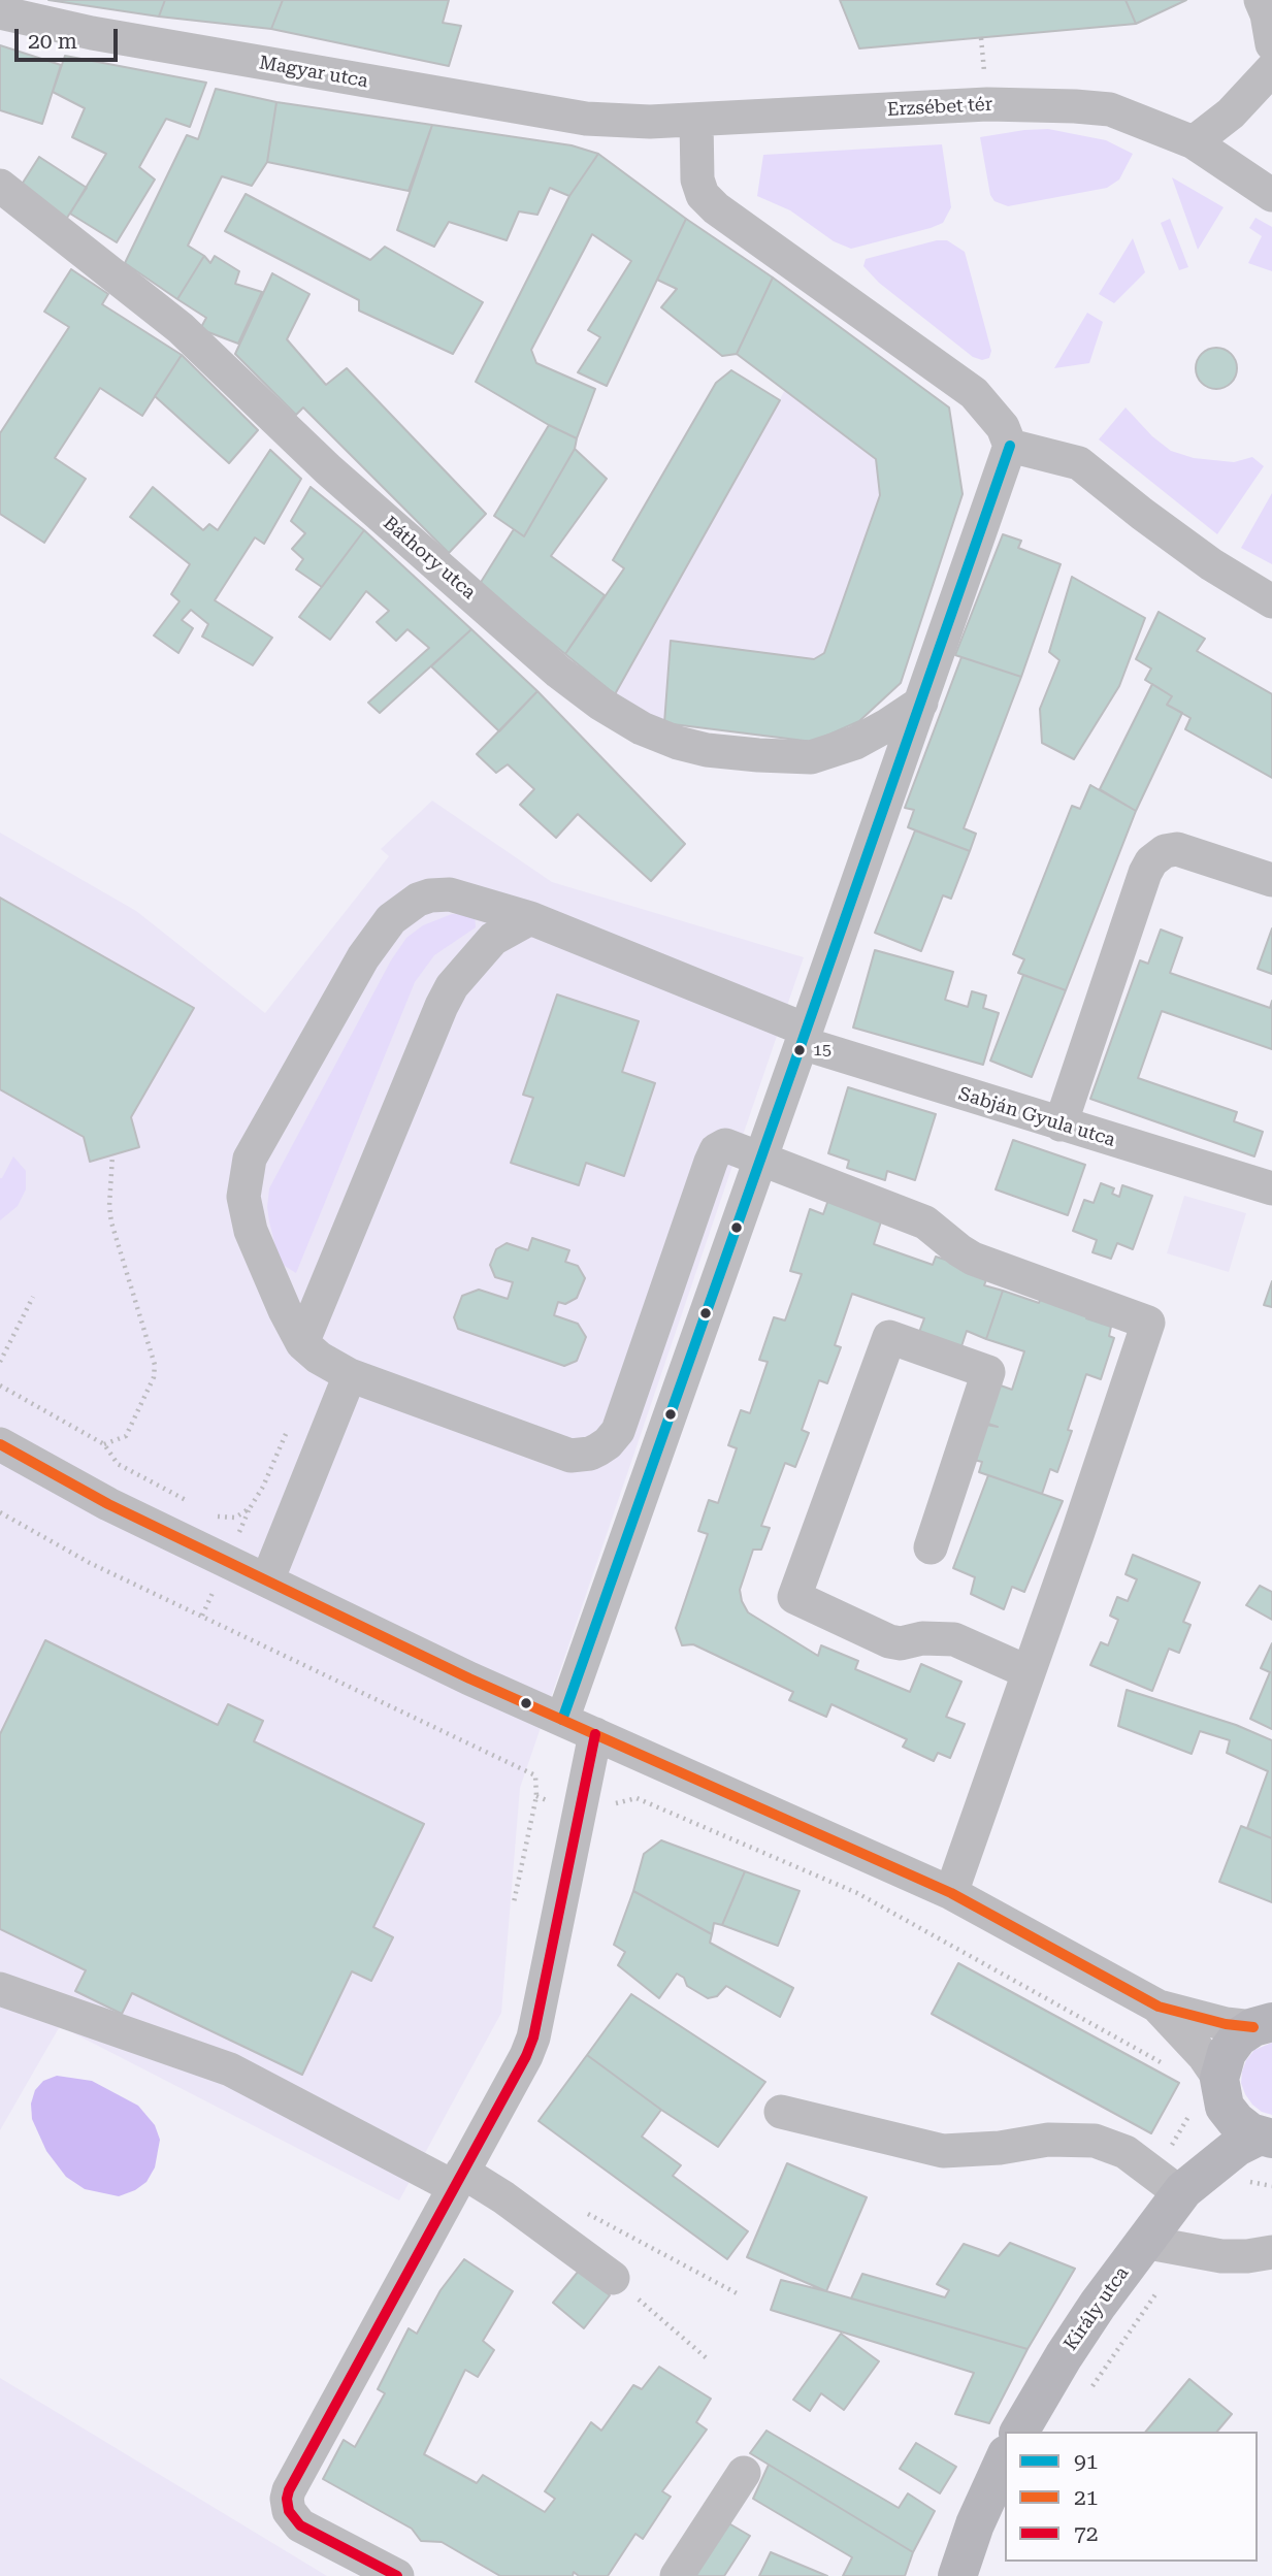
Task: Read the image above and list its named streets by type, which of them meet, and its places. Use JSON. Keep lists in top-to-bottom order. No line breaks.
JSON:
{"streets":{"main road":["Király utca"],"street":["Magyar utca","Erzsébet tér","Báthory utca","Sabján Gyula utca"]},"crossings":[["Magyar utca","Erzsébet tér"]],"places":["15"],"lines":["transit line 91","transit line 21","transit line 72"],"legend":["91","21","72"],"scale_bar":"20 m"}
